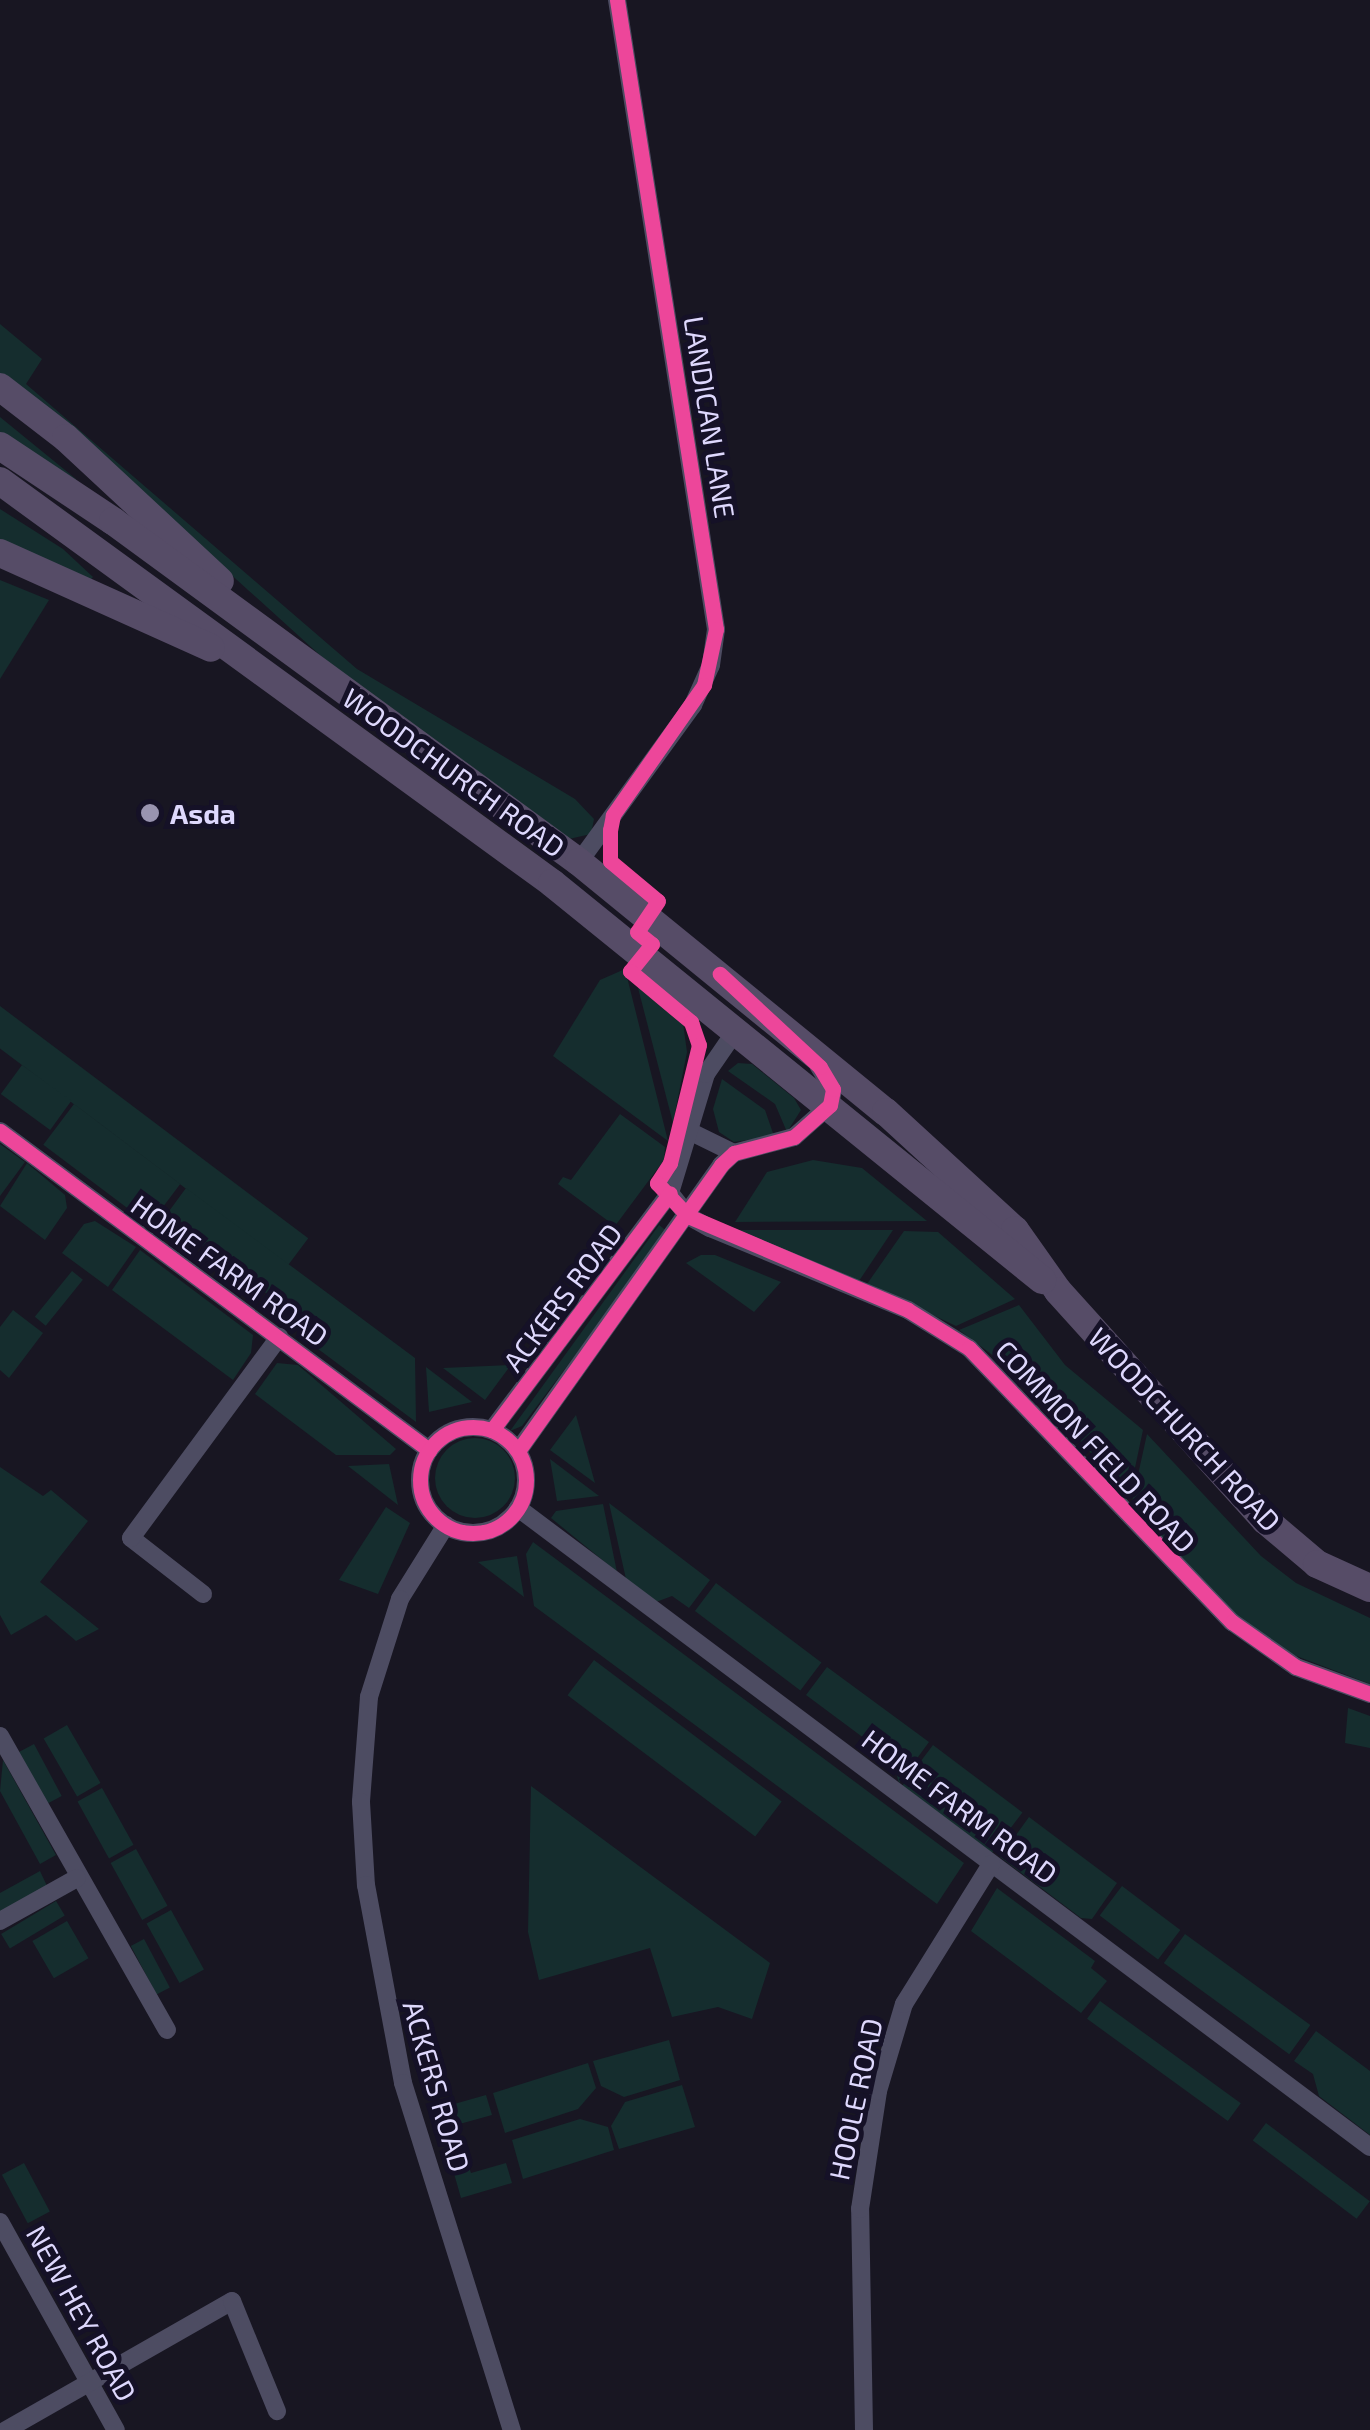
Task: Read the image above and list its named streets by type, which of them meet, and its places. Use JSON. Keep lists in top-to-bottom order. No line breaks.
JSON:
{"streets":{"main road":["WOODCHURCH ROAD"],"street":["LANDICAN LANE","HOME FARM ROAD","ACKERS ROAD","COMMON FIELD ROAD","HOOLE ROAD","NEW HEY ROAD"]},"crossings":[["LANDICAN LANE","WOODCHURCH ROAD"],["WOODCHURCH ROAD","ACKERS ROAD"],["HOME FARM ROAD","ACKERS ROAD"],["HOME FARM ROAD","HOOLE ROAD"],["ACKERS ROAD","COMMON FIELD ROAD"]],"places":["Asda"]}
